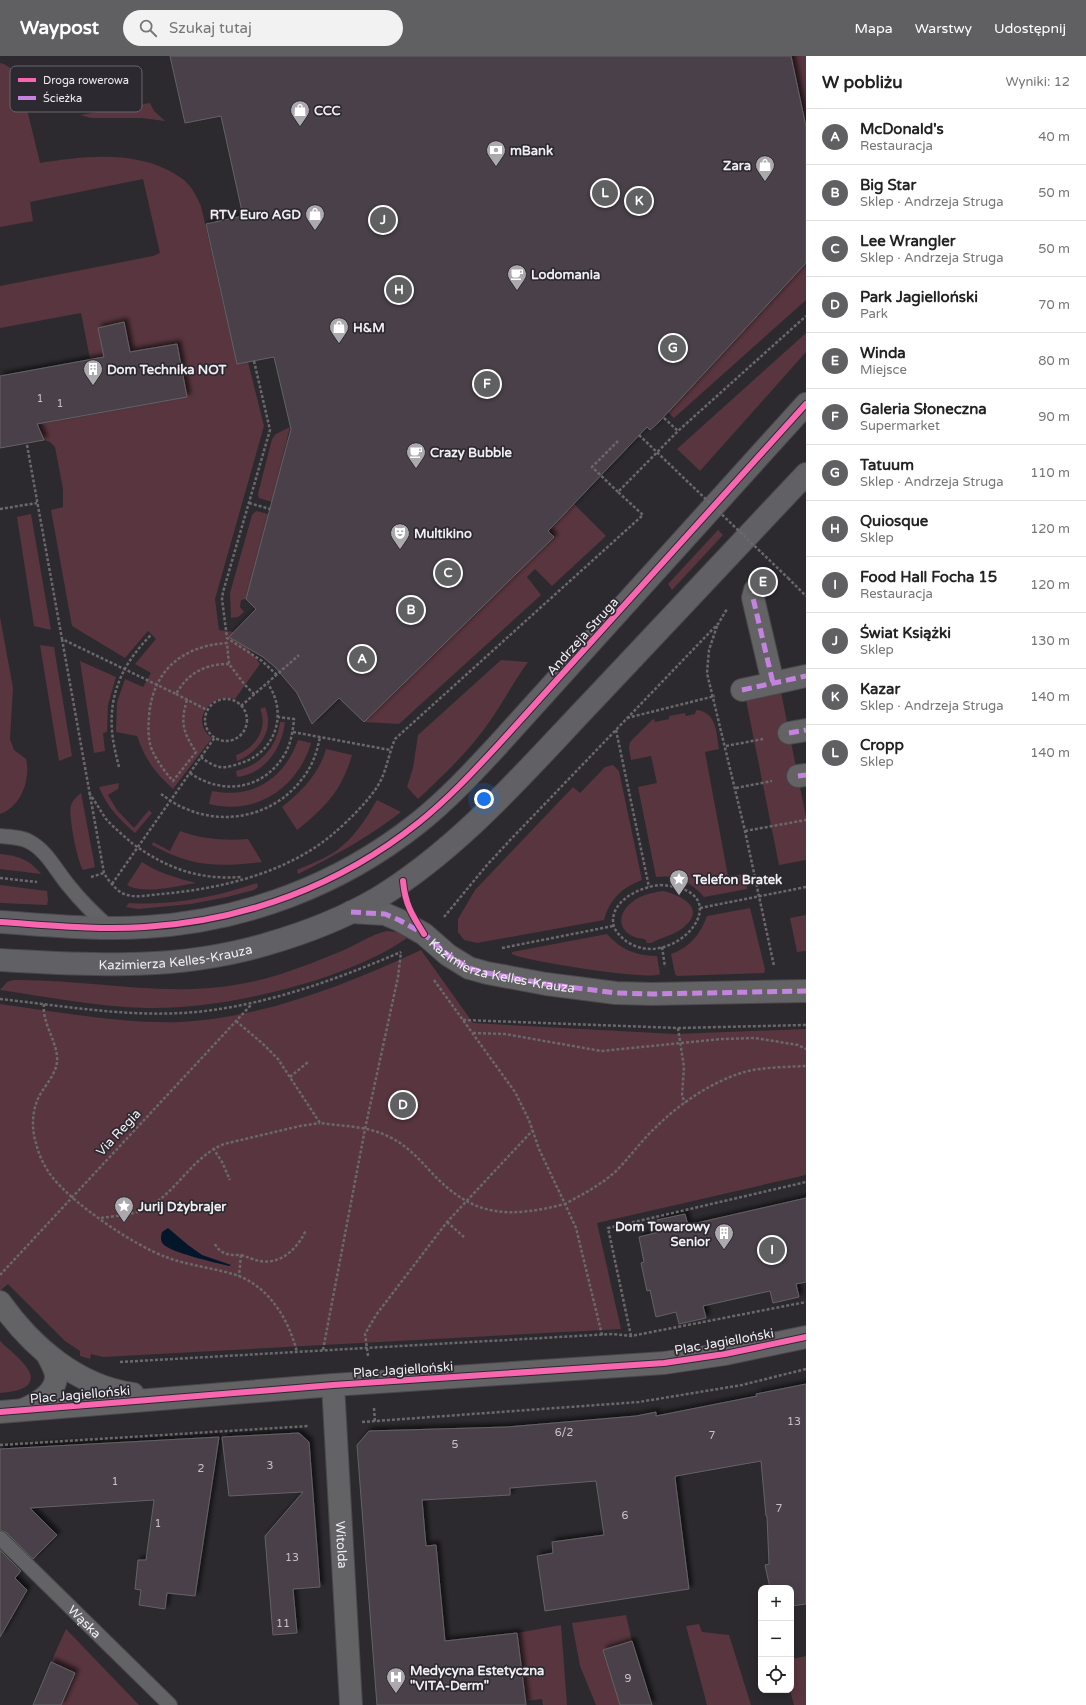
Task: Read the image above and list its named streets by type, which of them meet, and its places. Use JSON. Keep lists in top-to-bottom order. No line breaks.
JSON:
{"streets":{"street":["Andrzeja Struga","Kazimierza Kelles-Krauza","Plac Jagielloński","Witolda"],"lane":["Wąska"],"path":["Via Regia"]},"crossings":[["Plac Jagielloński","Witolda"]],"places":{"shop":["CCC","Zara","RTV Euro AGD","H&M"],"bank":["mBank"],"cafe":["Lodomania","Crazy Bubble"],"building":["Dom Technika NOT","Dom Towarowy Senior"],"theatre":["Multikino"],"place":["Telefon Bratek","Jurij Dżybrajer"],"hospital":["Medycyna Estetyczna \"VITA-Derm\""]},"house_numbers":["1","1","13","6/2","7","5","3","2","1","7","6","1","13","11","9"],"legend":["Droga rowerowa","Ścieżka"],"page":{"header":"Waypost","search":"Szukaj tutaj","nav":["Mapa","Warstwy","Udostępnij"],"heading":["W pobliżu","Wyniki: 12"],"list":[{"mark":"A","name":"McDonald's","note":"Restauracja","value":"40 m"},{"mark":"B","name":"Big Star","note":"Sklep · Andrzeja Struga","value":"50 m"},{"mark":"C","name":"Lee Wrangler","note":"Sklep · Andrzeja Struga","value":"50 m"},{"mark":"D","name":"Park Jagielloński","note":"Park","value":"70 m"},{"mark":"E","name":"Winda","note":"Miejsce","value":"80 m"},{"mark":"F","name":"Galeria Słoneczna","note":"Supermarket","value":"90 m"},{"mark":"G","name":"Tatuum","note":"Sklep · Andrzeja Struga","value":"110 m"},{"mark":"H","name":"Quiosque","note":"Sklep","value":"120 m"},{"mark":"I","name":"Food Hall Focha 15","note":"Restauracja","value":"120 m"},{"mark":"J","name":"Świat Książki","note":"Sklep","value":"130 m"},{"mark":"K","name":"Kazar","note":"Sklep · Andrzeja Struga","value":"140 m"},{"mark":"L","name":"Cropp","note":"Sklep","value":"140 m"}],"pins":["L","K","J","H","G","F","C","E","B","A","D","I"],"map_buttons":["+","−"]}}
